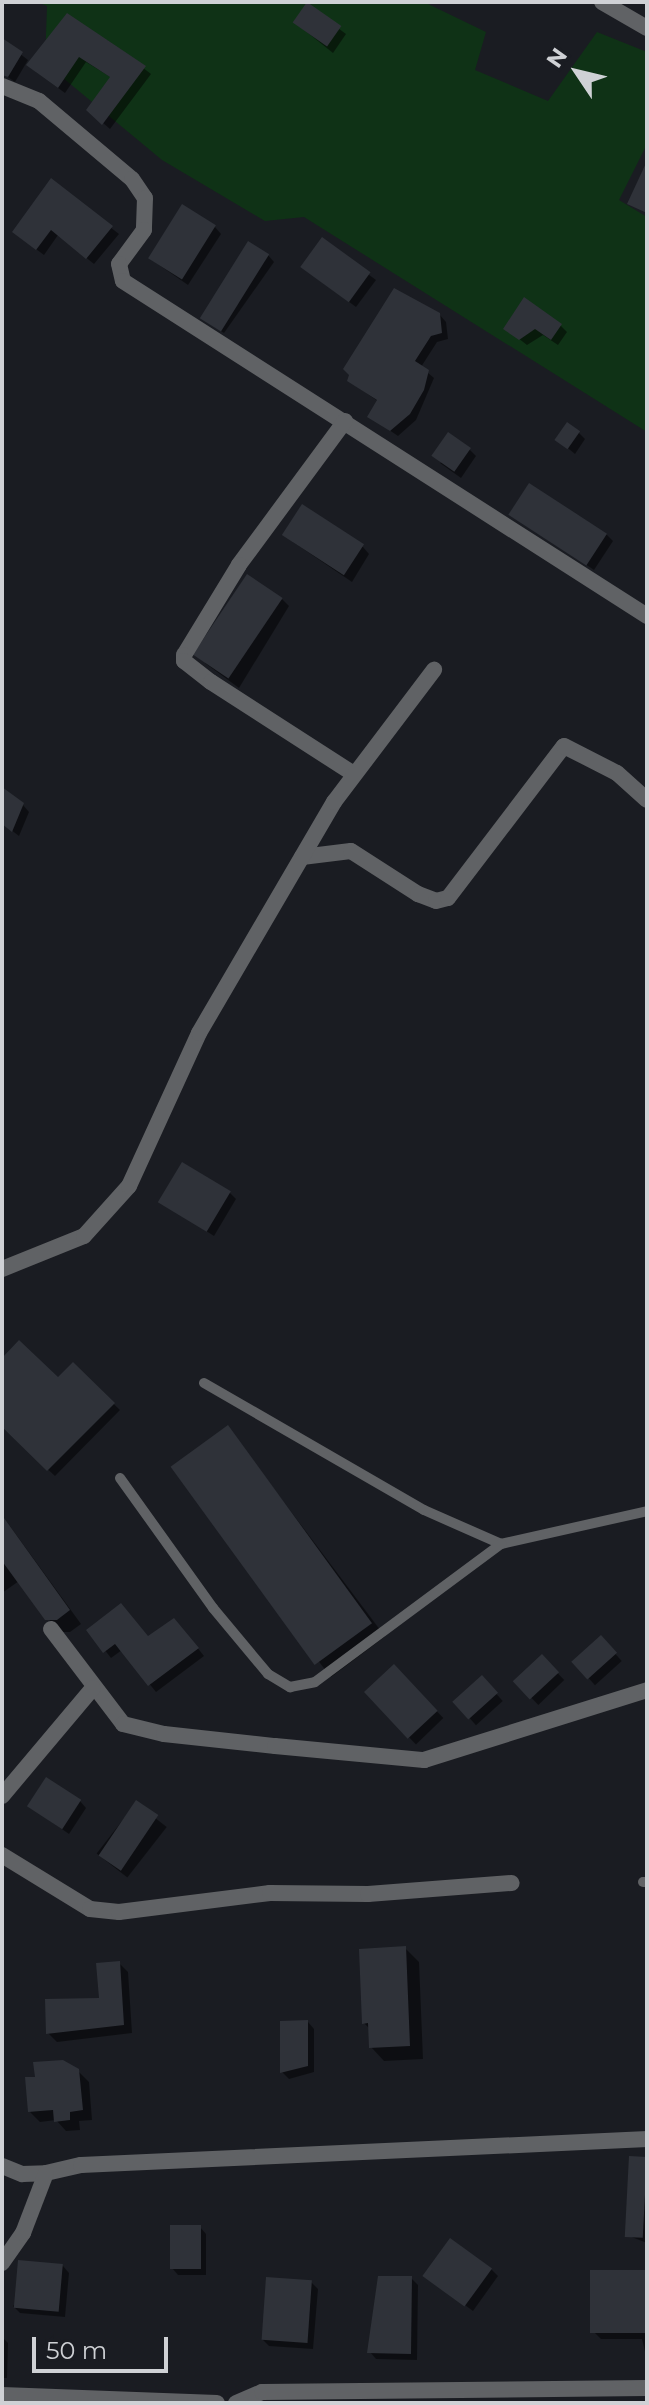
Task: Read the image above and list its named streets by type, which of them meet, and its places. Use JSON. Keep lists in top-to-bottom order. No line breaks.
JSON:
{"scale_bar":"50 m","north":"top left"}
